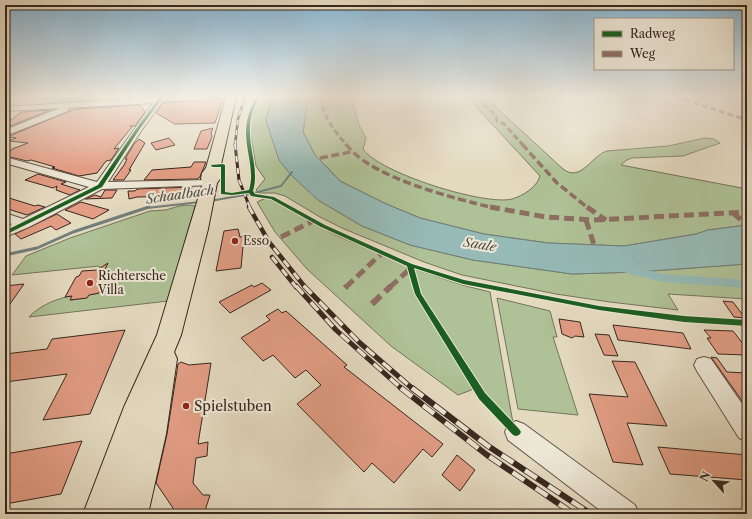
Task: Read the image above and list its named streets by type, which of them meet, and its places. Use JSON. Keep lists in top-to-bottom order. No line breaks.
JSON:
{"water":["Schaalbach","Saale"],"places":["Esso","Richtersche Villa","Spielstuben"],"legend":["Radweg","Weg"],"north":"top left"}
